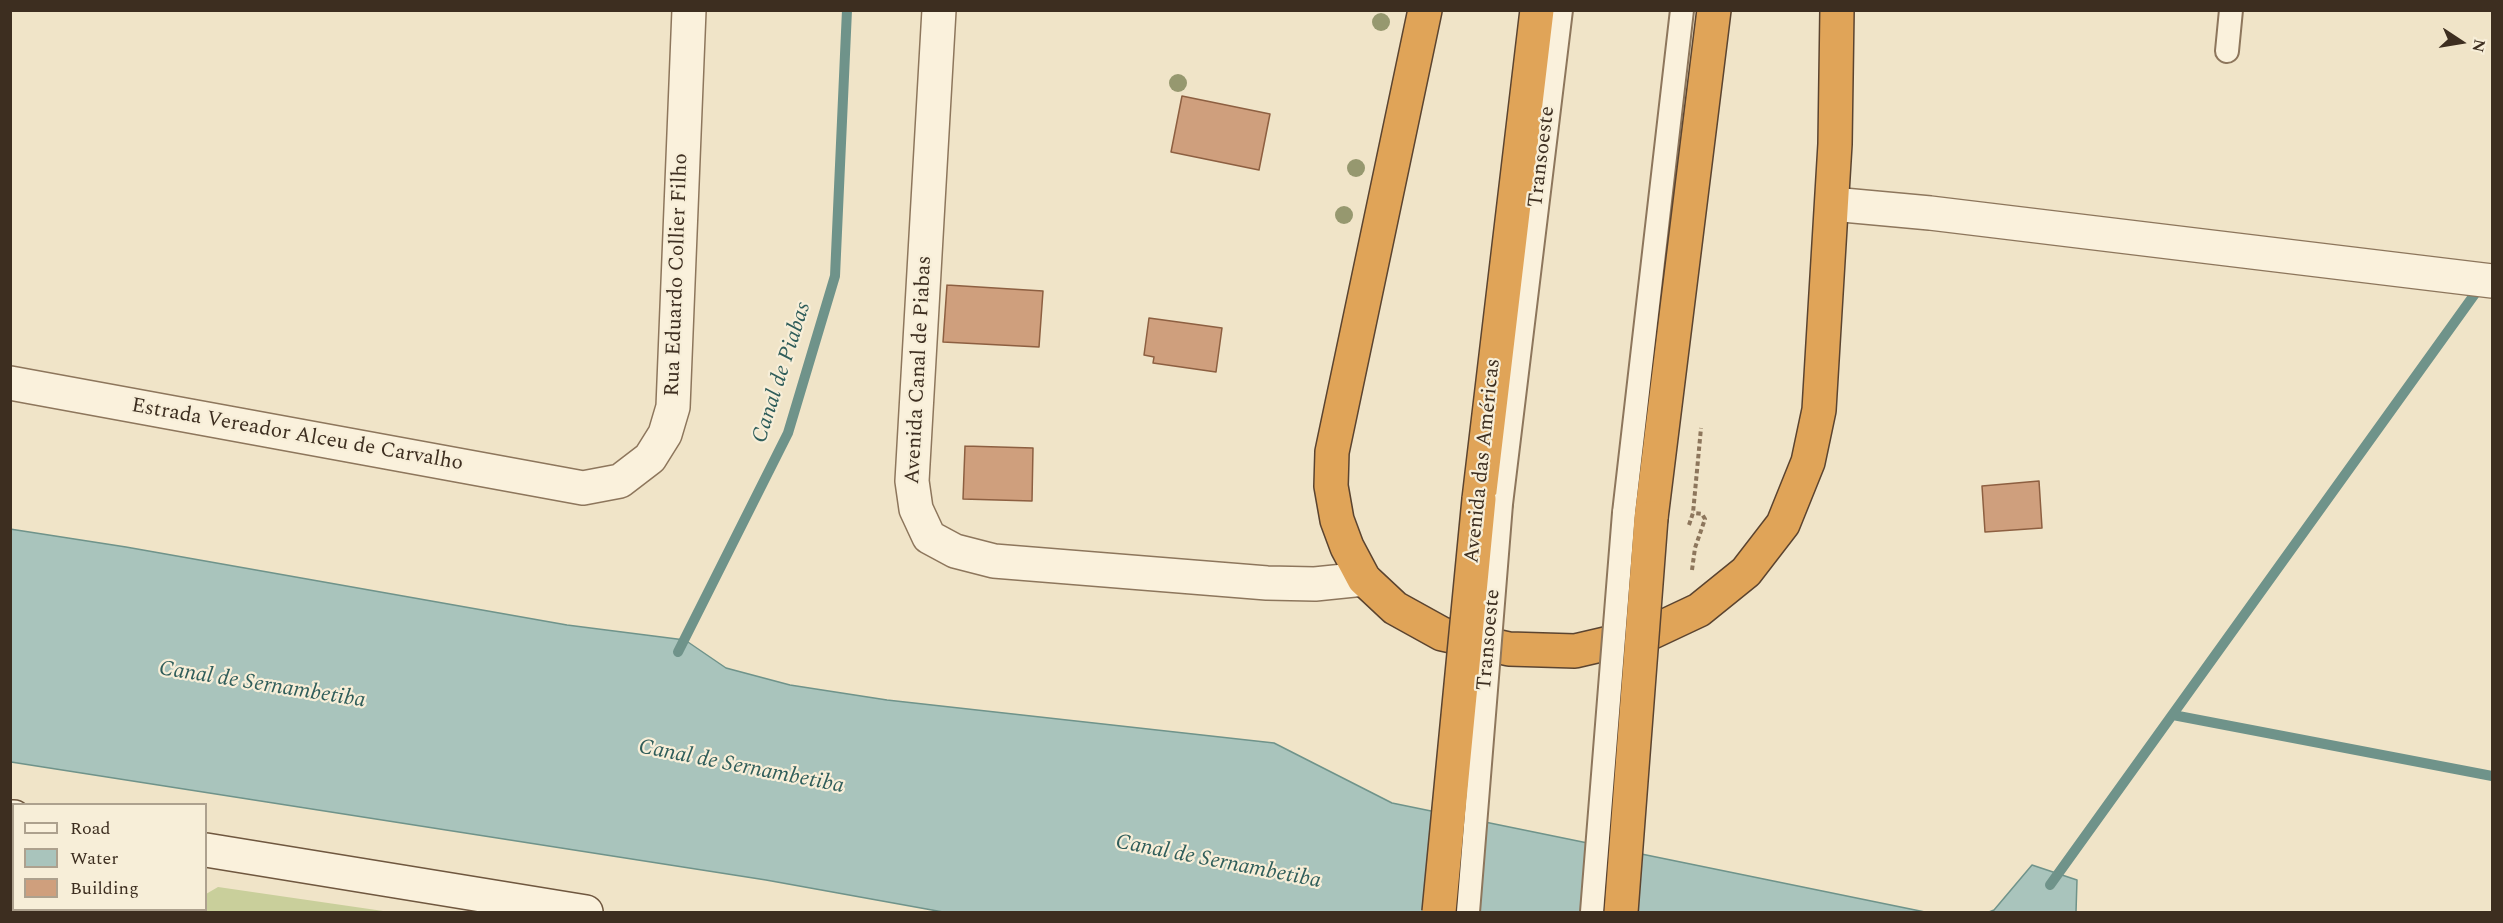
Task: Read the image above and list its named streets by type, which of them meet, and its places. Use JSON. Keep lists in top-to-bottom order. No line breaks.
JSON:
{"streets":{"highway":["Avenida das Américas"],"street":["Rua Eduardo Collier Filho","Avenida Canal de Piabas","Estrada Vereador Alceu de Carvalho"],"lane":["Transoeste"]},"crossings":[["Transoeste","Avenida das Américas"],["Rua Eduardo Collier Filho","Estrada Vereador Alceu de Carvalho"]],"water":["Canal de Piabas","Canal de Sernambetiba"],"legend":["Road","Water","Building"],"north":"right"}
